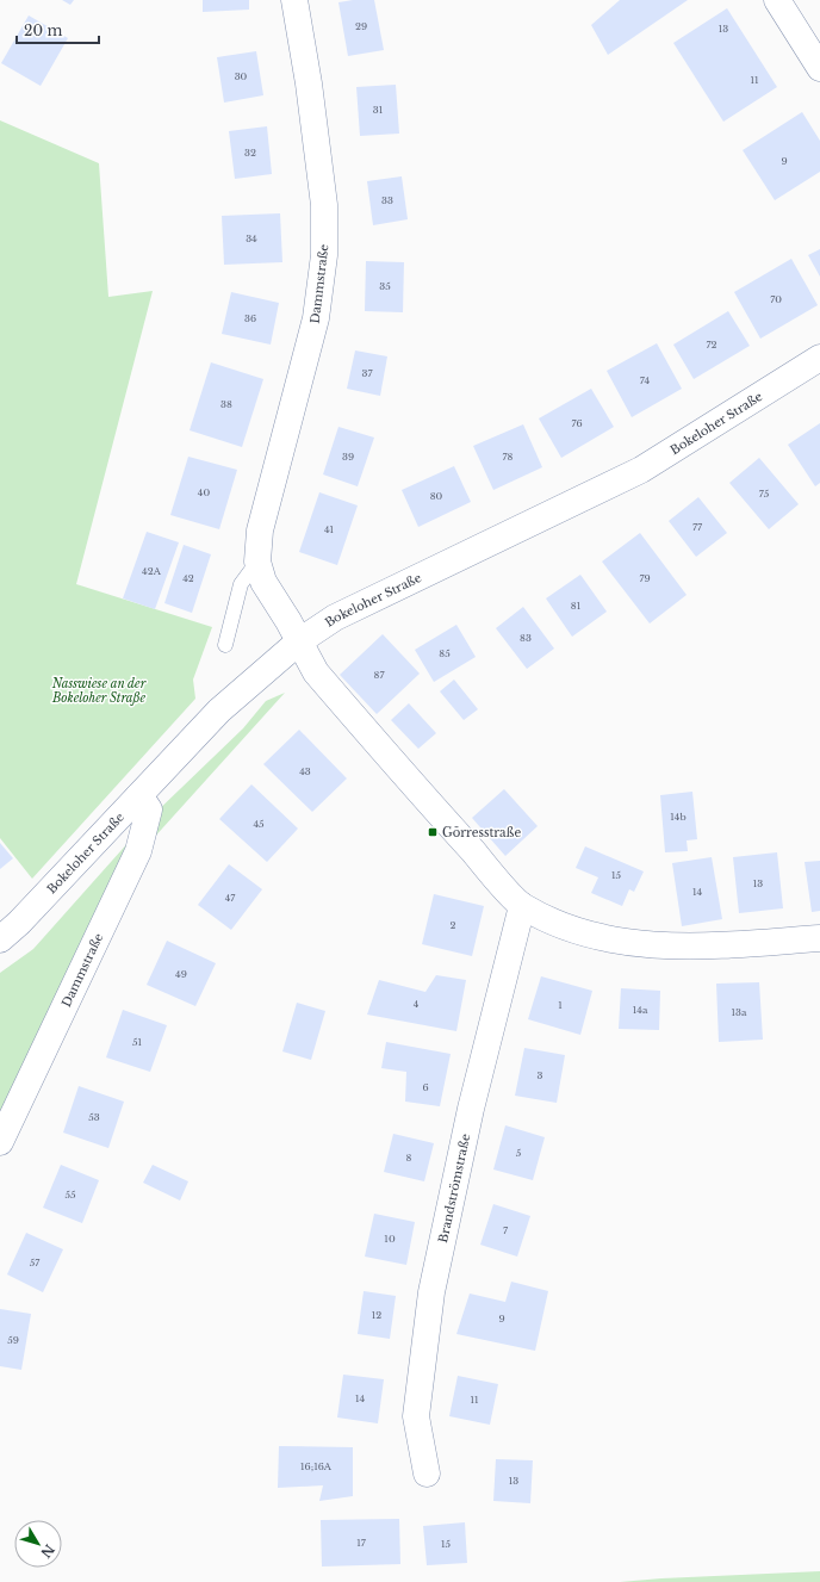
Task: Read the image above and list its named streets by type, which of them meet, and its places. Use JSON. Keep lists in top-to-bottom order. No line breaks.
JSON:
{"streets":{"street":["Dammstraße","Bokeloher Straße","Brandströmstraße"]},"crossings":[["Dammstraße","Bokeloher Straße"]],"parks":["Nasswiese an der Bokeloher Straße"],"places":{"transit":["Görresstraße"]},"house_numbers":["29","13","30","11","31","32","9","33","34","35","70","36","72","37","74","38","76","39","78","40","75","80","77","41","42A","42","79","81","83","85","87","43","14b","45","15","13","14","47","2","49","4","1","14a","13a","51","3","6","53","5","8","55","7","10","57","12","9","59","14","11","16;16A","13","17","15"],"scale_bar":"20 m","north":"bottom right"}
